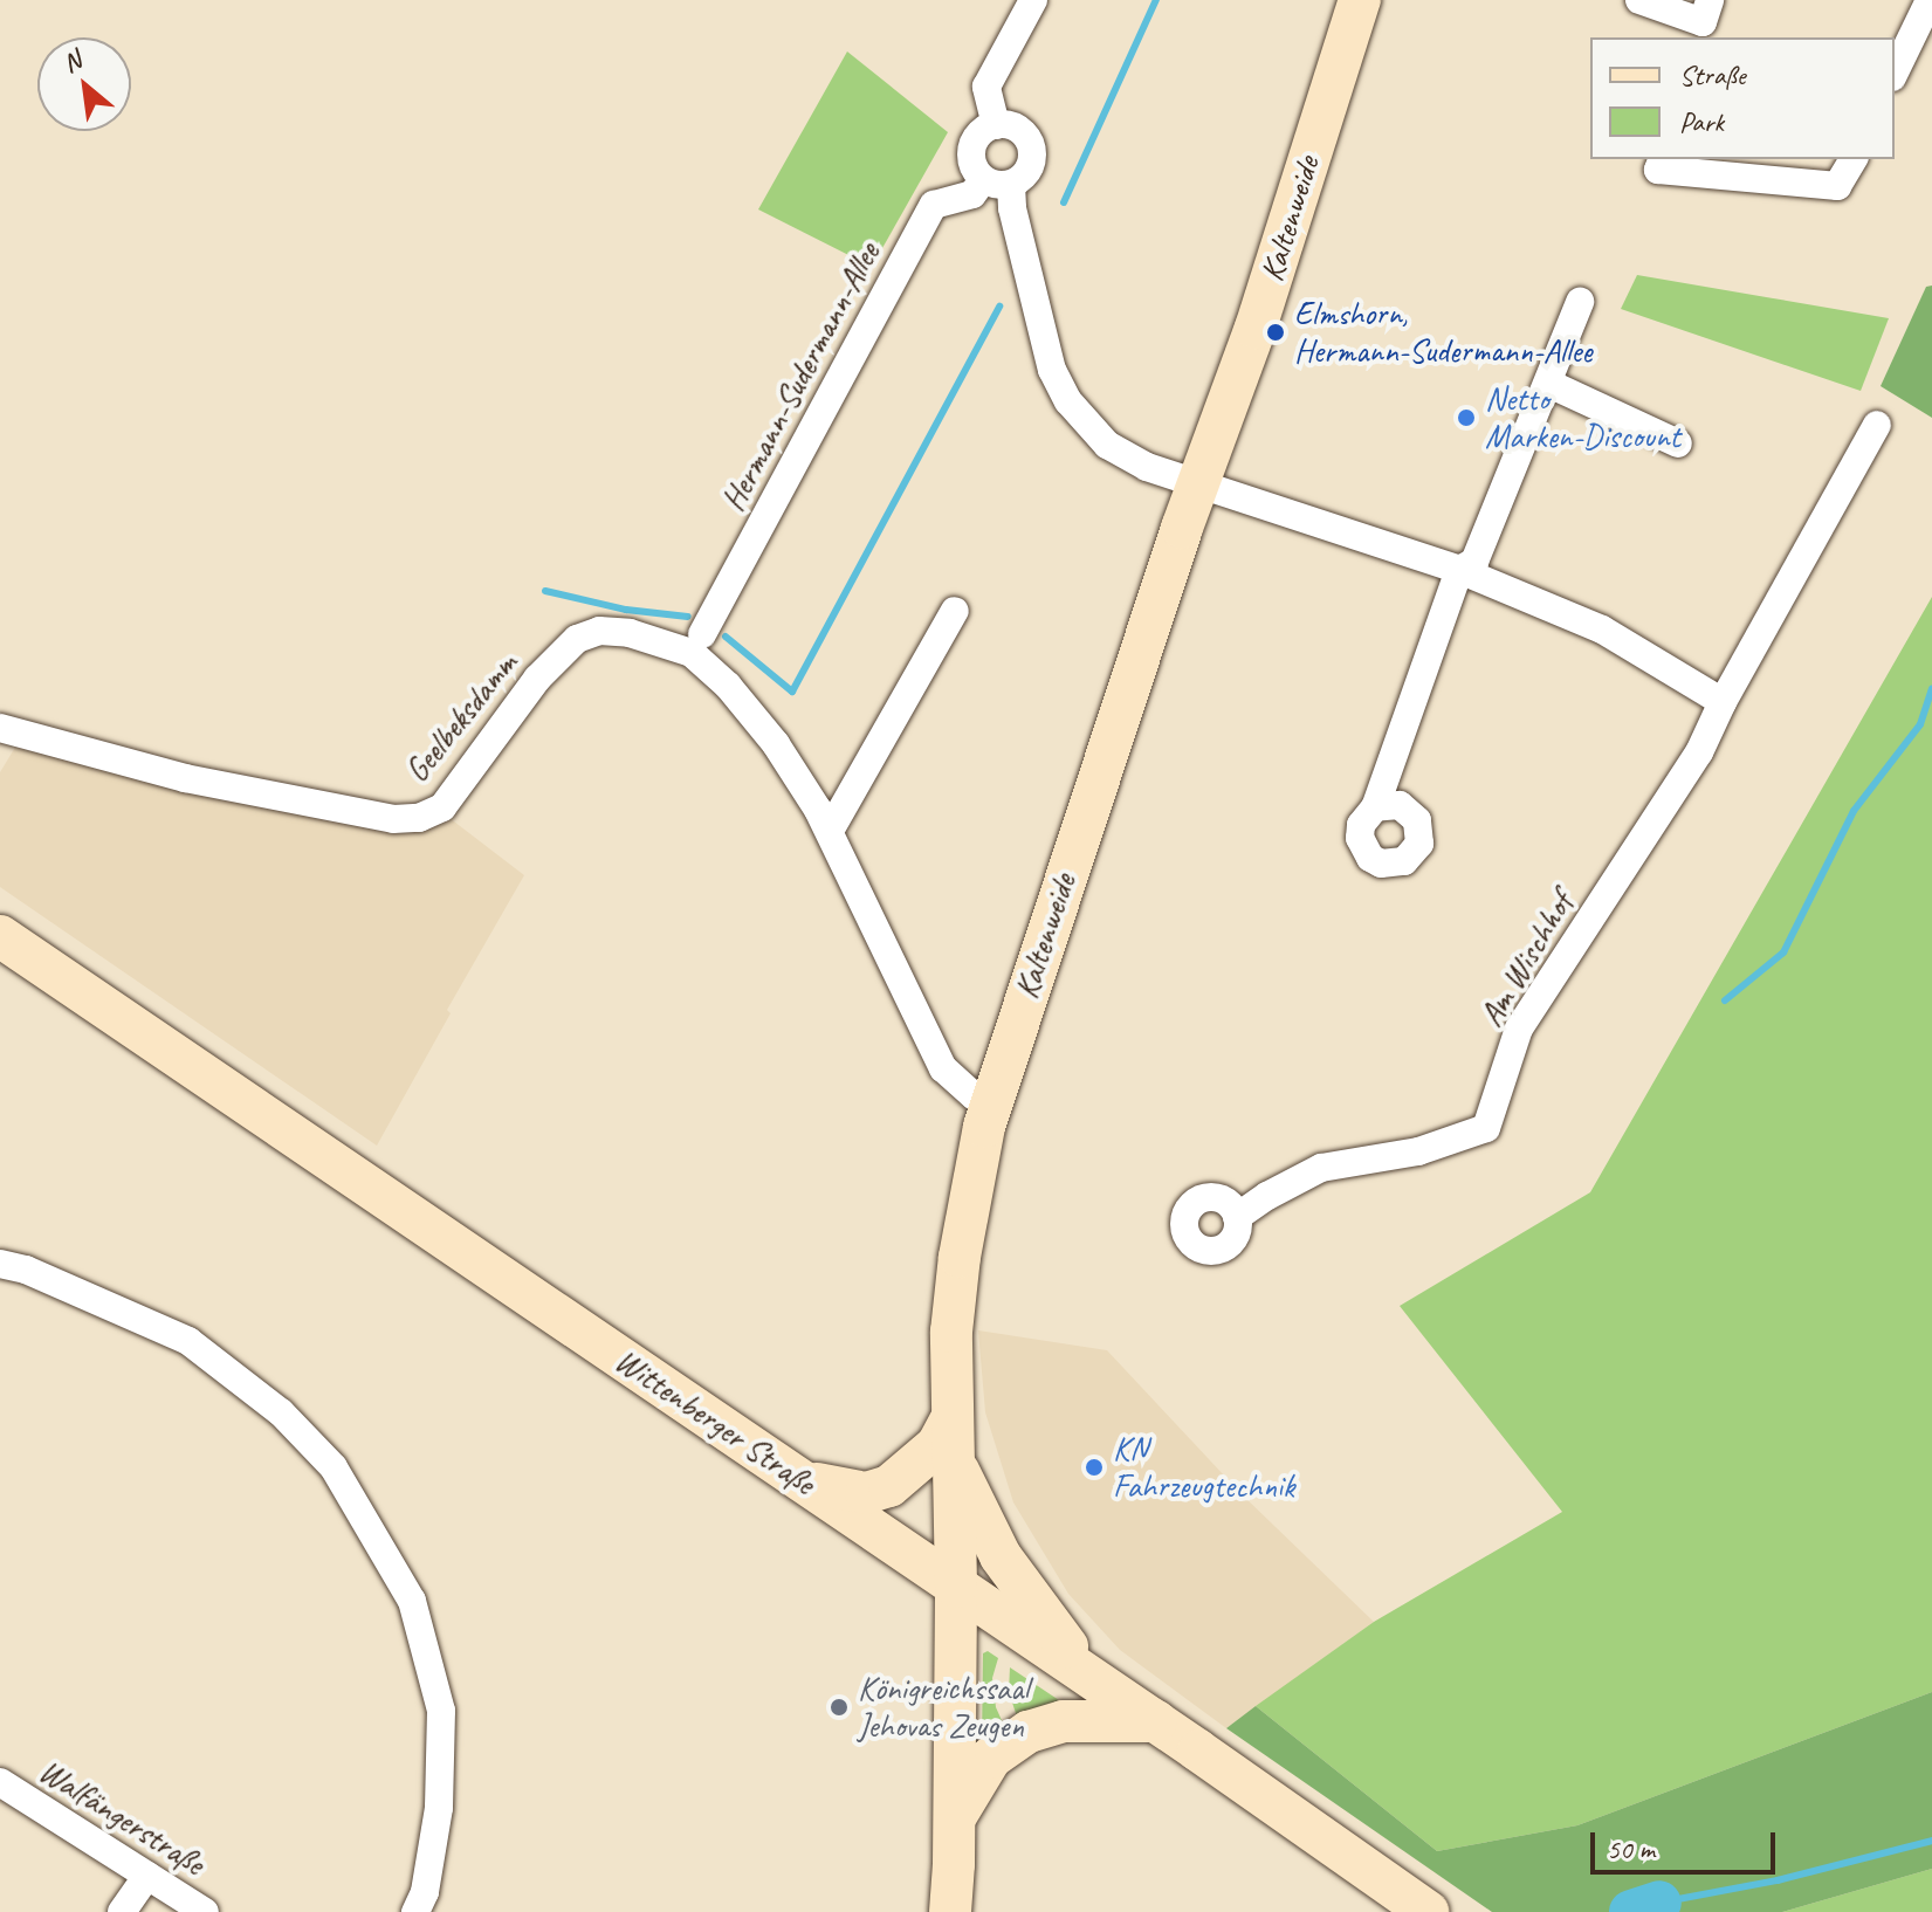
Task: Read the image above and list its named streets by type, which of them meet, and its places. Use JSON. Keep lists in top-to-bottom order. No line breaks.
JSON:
{"streets":{"main road":["Kaltenweide","Wittenberger Straße"],"street":["Hermann-Sudermann-Allee","Geelbeksdamm","Am Wischhof","Walfängerstraße"]},"crossings":[["Kaltenweide","Geelbeksdamm"],["Kaltenweide","Wittenberger Straße"]],"places":["Elmshorn, Hermann-Sudermann-Allee","Netto Marken-Discount","KN Fahrzeugtechnik","Königreichssaal Jehovas Zeugen"],"legend":["Straße","Park"],"scale_bar":"50 m","north":"top left"}
